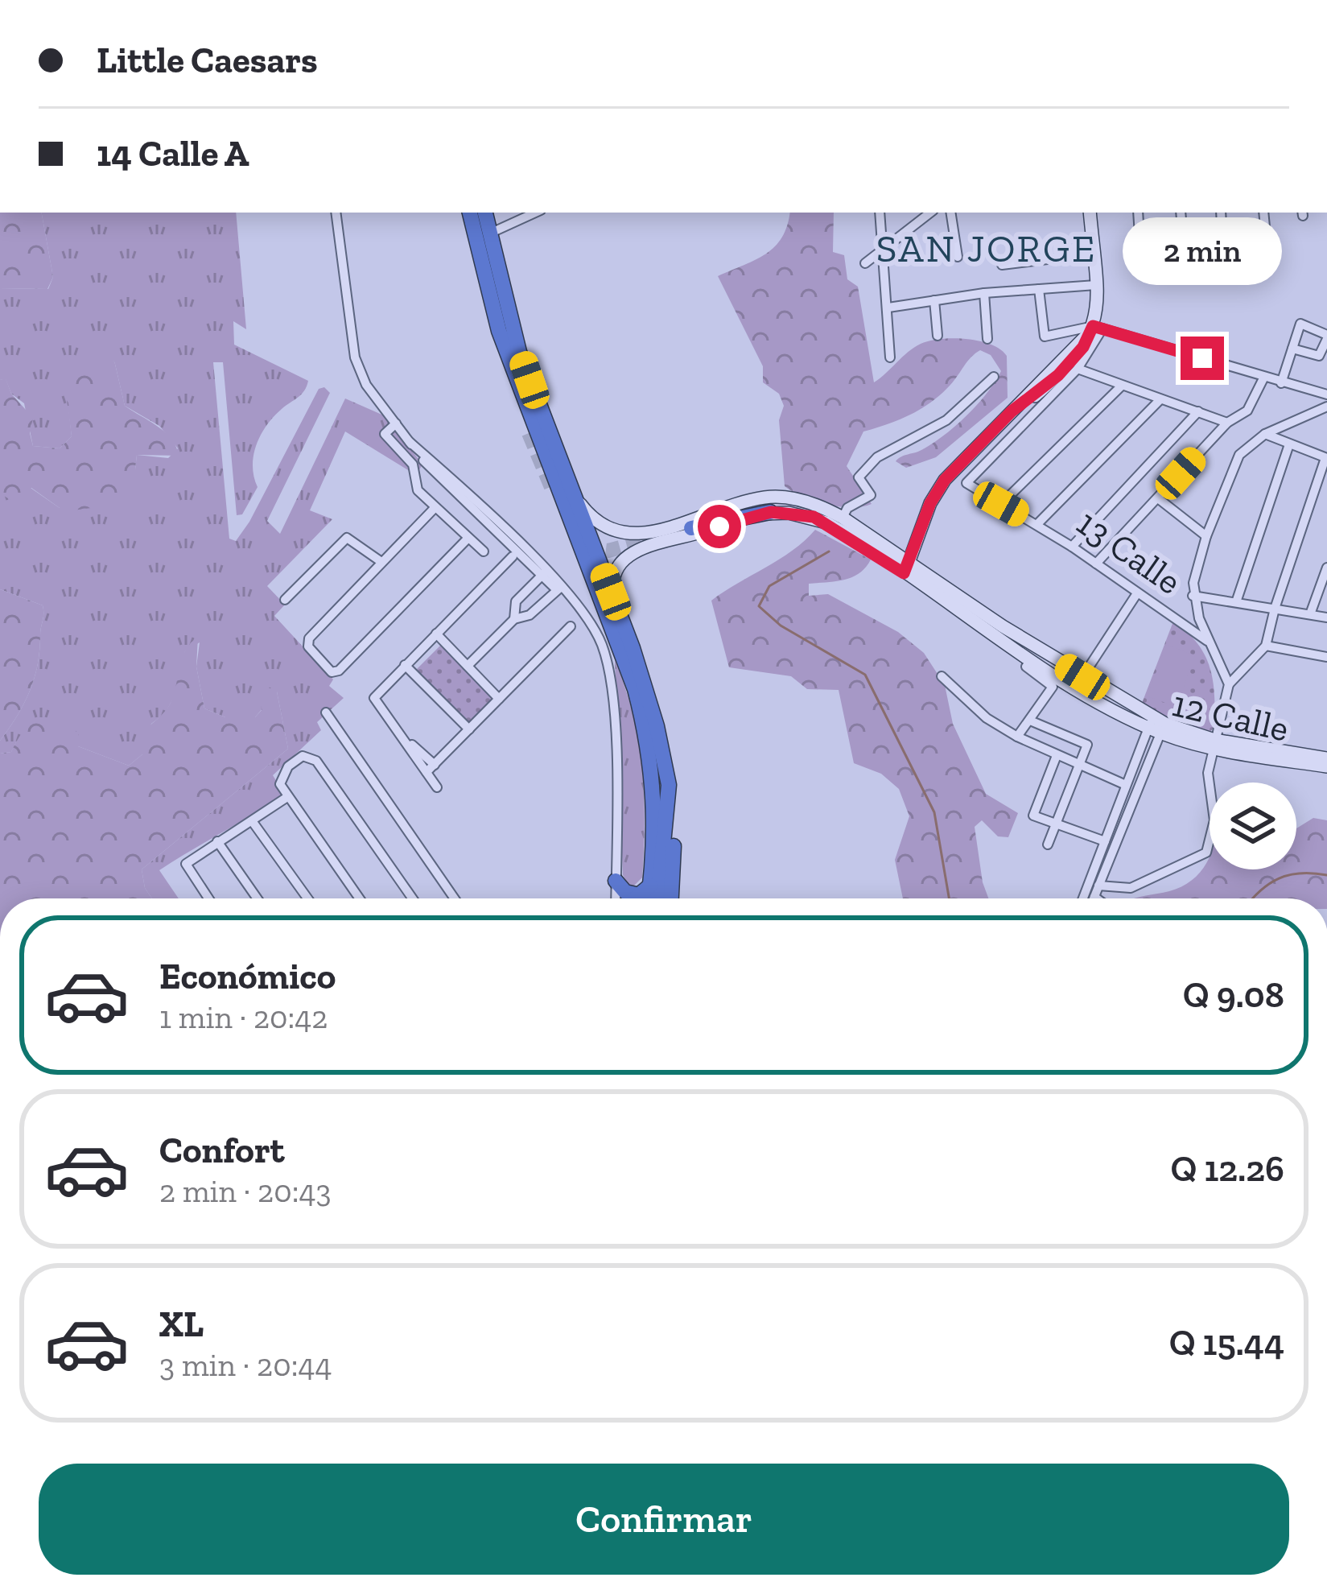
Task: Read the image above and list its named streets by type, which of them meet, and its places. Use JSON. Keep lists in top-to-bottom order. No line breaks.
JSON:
{"streets":{"main road":["12 Calle"],"street":["13 Calle"]},"districts":["SAN JORGE"],"page":{"banner":["Little Caesars","14 Calle A"],"bubble":"2 min","list":[{"name":"Económico","note":"1 min · 20:42","value":"Q 9.08"},{"name":"Confort","note":"2 min · 20:43","value":"Q 12.26"},{"name":"XL","note":"3 min · 20:44","value":"Q 15.44"}],"buttons":"Confirmar"}}
